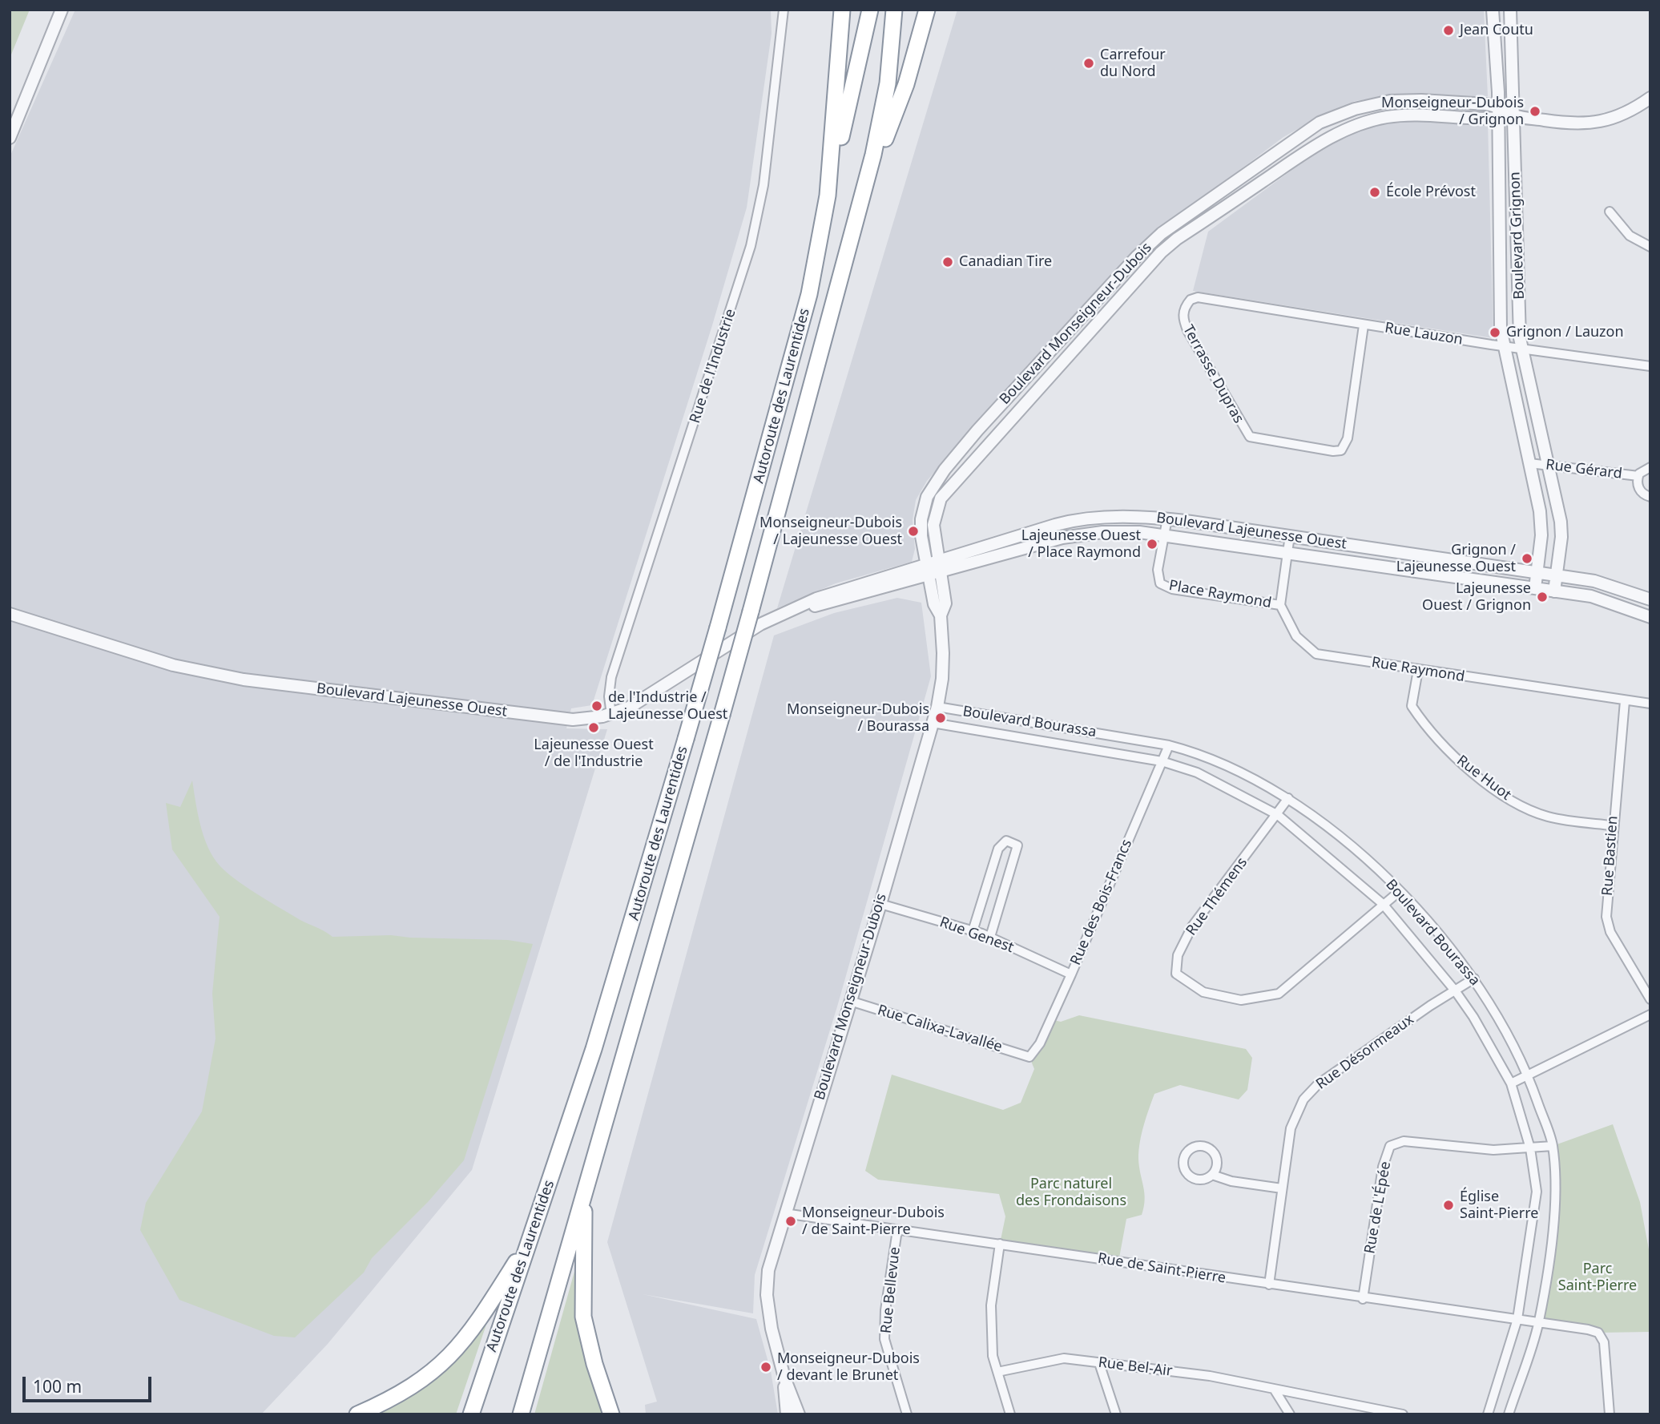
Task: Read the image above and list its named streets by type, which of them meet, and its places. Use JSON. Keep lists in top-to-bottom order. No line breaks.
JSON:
{"streets":{"highway":["Autoroute des Laurentides"],"street":["Boulevard Grignon","Boulevard Monseigneur-Dubois","Rue Lauzon","Rue de l'Industrie","Terrasse Dupras","Rue Gérard","Boulevard Lajeunesse Ouest","Place Raymond","Rue Raymond","Boulevard Bourassa","Rue Huot","Rue Bastien","Rue Thémens","Rue des Bois-Francs","Rue Genest","Rue Calixa-Lavallée","Rue Désormeaux","Rue de L'Épée","Rue de Saint-Pierre","Rue Bellevue","Rue Bel-Air"]},"crossings":[["Boulevard Grignon","Boulevard Monseigneur-Dubois"],["Boulevard Grignon","Rue Lauzon"],["Boulevard Grignon","Rue Gérard"],["Boulevard Grignon","Boulevard Lajeunesse Ouest"],["Boulevard Monseigneur-Dubois","Boulevard Lajeunesse Ouest"],["Boulevard Monseigneur-Dubois","Boulevard Bourassa"],["Boulevard Monseigneur-Dubois","Rue Genest"],["Boulevard Monseigneur-Dubois","Rue Calixa-Lavallée"],["Boulevard Monseigneur-Dubois","Rue de Saint-Pierre"],["Rue Lauzon","Terrasse Dupras"],["Rue de l'Industrie","Boulevard Lajeunesse Ouest"],["Boulevard Lajeunesse Ouest","Place Raymond"],["Place Raymond","Rue Raymond"],["Rue Raymond","Rue Huot"],["Rue Raymond","Rue Bastien"],["Boulevard Bourassa","Rue Thémens"],["Boulevard Bourassa","Rue des Bois-Francs"],["Boulevard Bourassa","Rue Désormeaux"],["Boulevard Bourassa","Rue de L'Épée"],["Boulevard Bourassa","Rue de Saint-Pierre"],["Rue Huot","Rue Bastien"],["Rue des Bois-Francs","Rue Genest"],["Rue des Bois-Francs","Rue Calixa-Lavallée"],["Rue Désormeaux","Rue de Saint-Pierre"],["Rue de L'Épée","Rue de Saint-Pierre"],["Rue de Saint-Pierre","Rue Bellevue"]],"parks":["Parc naturel des Frondaisons","Parc Saint-Pierre"],"places":["Jean Coutu","Carrefour du Nord","Monseigneur-Dubois / Grignon","École Prévost","Canadian Tire","Grignon / Lauzon","Monseigneur-Dubois / Lajeunesse Ouest","Lajeunesse Ouest / Place Raymond","Grignon / Lajeunesse Ouest","Lajeunesse Ouest / Grignon","de l'Industrie / Lajeunesse Ouest","Monseigneur-Dubois / Bourassa","Lajeunesse Ouest / de l'Industrie","Église Saint-Pierre","Monseigneur-Dubois / de Saint-Pierre","Monseigneur-Dubois / devant le Brunet"],"scale_bar":"100 m"}
